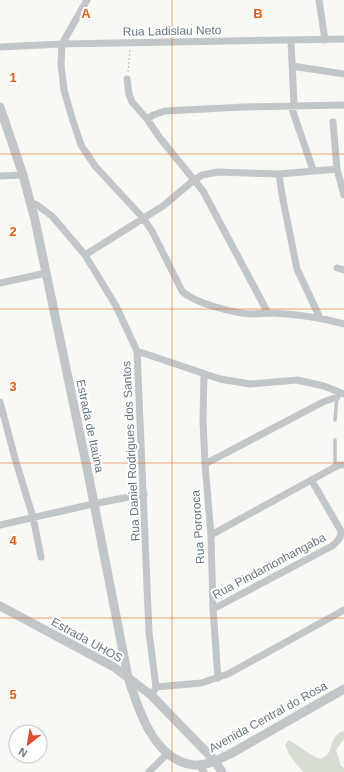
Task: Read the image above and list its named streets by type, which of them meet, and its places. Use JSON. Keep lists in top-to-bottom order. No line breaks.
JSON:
{"streets":{"street":["Rua Ladislau Neto","Estrada de Itaúna","Rua Daniel Rodrigues dos Santos","Rua Pororoca","Rua Pindamonhangaba","Estrada UHOS","Avenida Central do Rosa"]},"crossings":[["Estrada de Itaúna","Rua Daniel Rodrigues dos Santos"],["Estrada de Itaúna","Estrada UHOS"],["Estrada de Itaúna","Avenida Central do Rosa"],["Rua Daniel Rodrigues dos Santos","Estrada UHOS"],["Rua Pororoca","Rua Pindamonhangaba"],["Estrada UHOS","Avenida Central do Rosa"]],"north":"bottom left","grid":{"columns":["A","B"],"rows":["1","2","3","4","5"]}}
